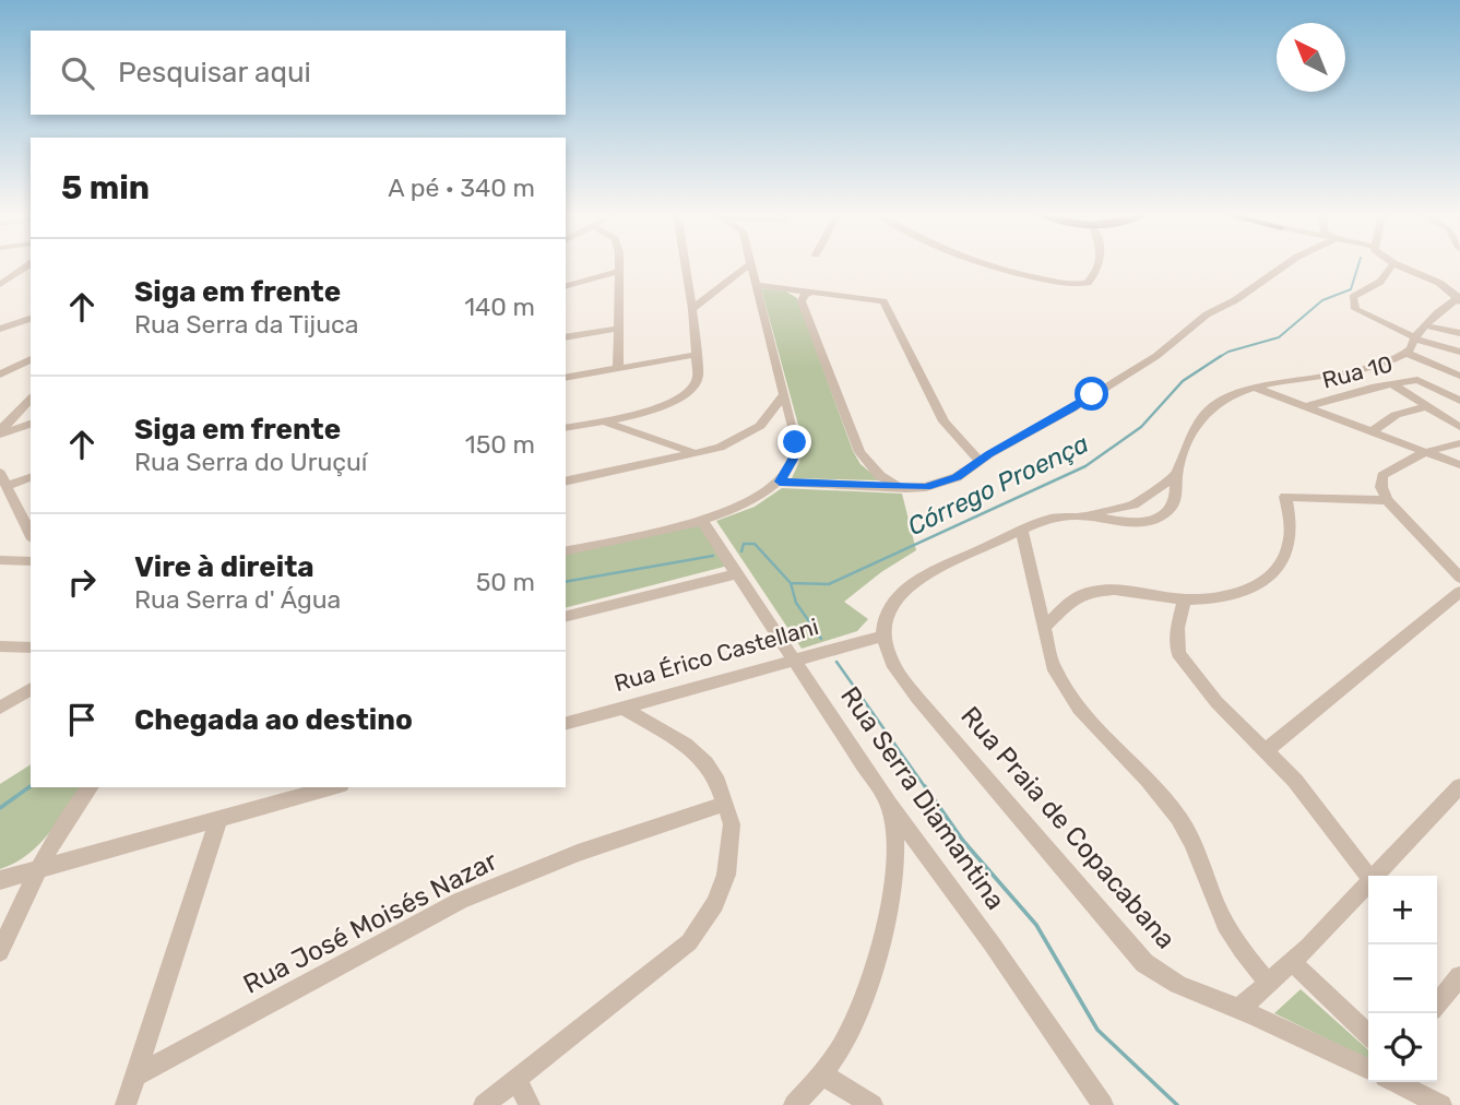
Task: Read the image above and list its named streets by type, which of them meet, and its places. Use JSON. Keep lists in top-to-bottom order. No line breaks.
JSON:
{"streets":{"street":["Rua 10","Rua Érico Castellani","Rua Serra Diamantina","Rua Praia de Copacabana","Rua José Moisés Nazar"]},"crossings":[["Rua Érico Castellani","Rua Serra Diamantina"],["Rua Érico Castellani","Rua Praia de Copacabana"]],"water":["Córrego Proença"],"north":"top left","page":{"search":"Pesquisar aqui","heading":["5 min","A pé · 340 m"],"list":[["Siga em frente","Rua Serra da Tijuca","140 m"],["Siga em frente","Rua Serra do Uruçuí","150 m"],["Vire à direita","Rua Serra d' Água","50 m"],"Chegada ao destino"],"map_buttons":["+","−"]}}
